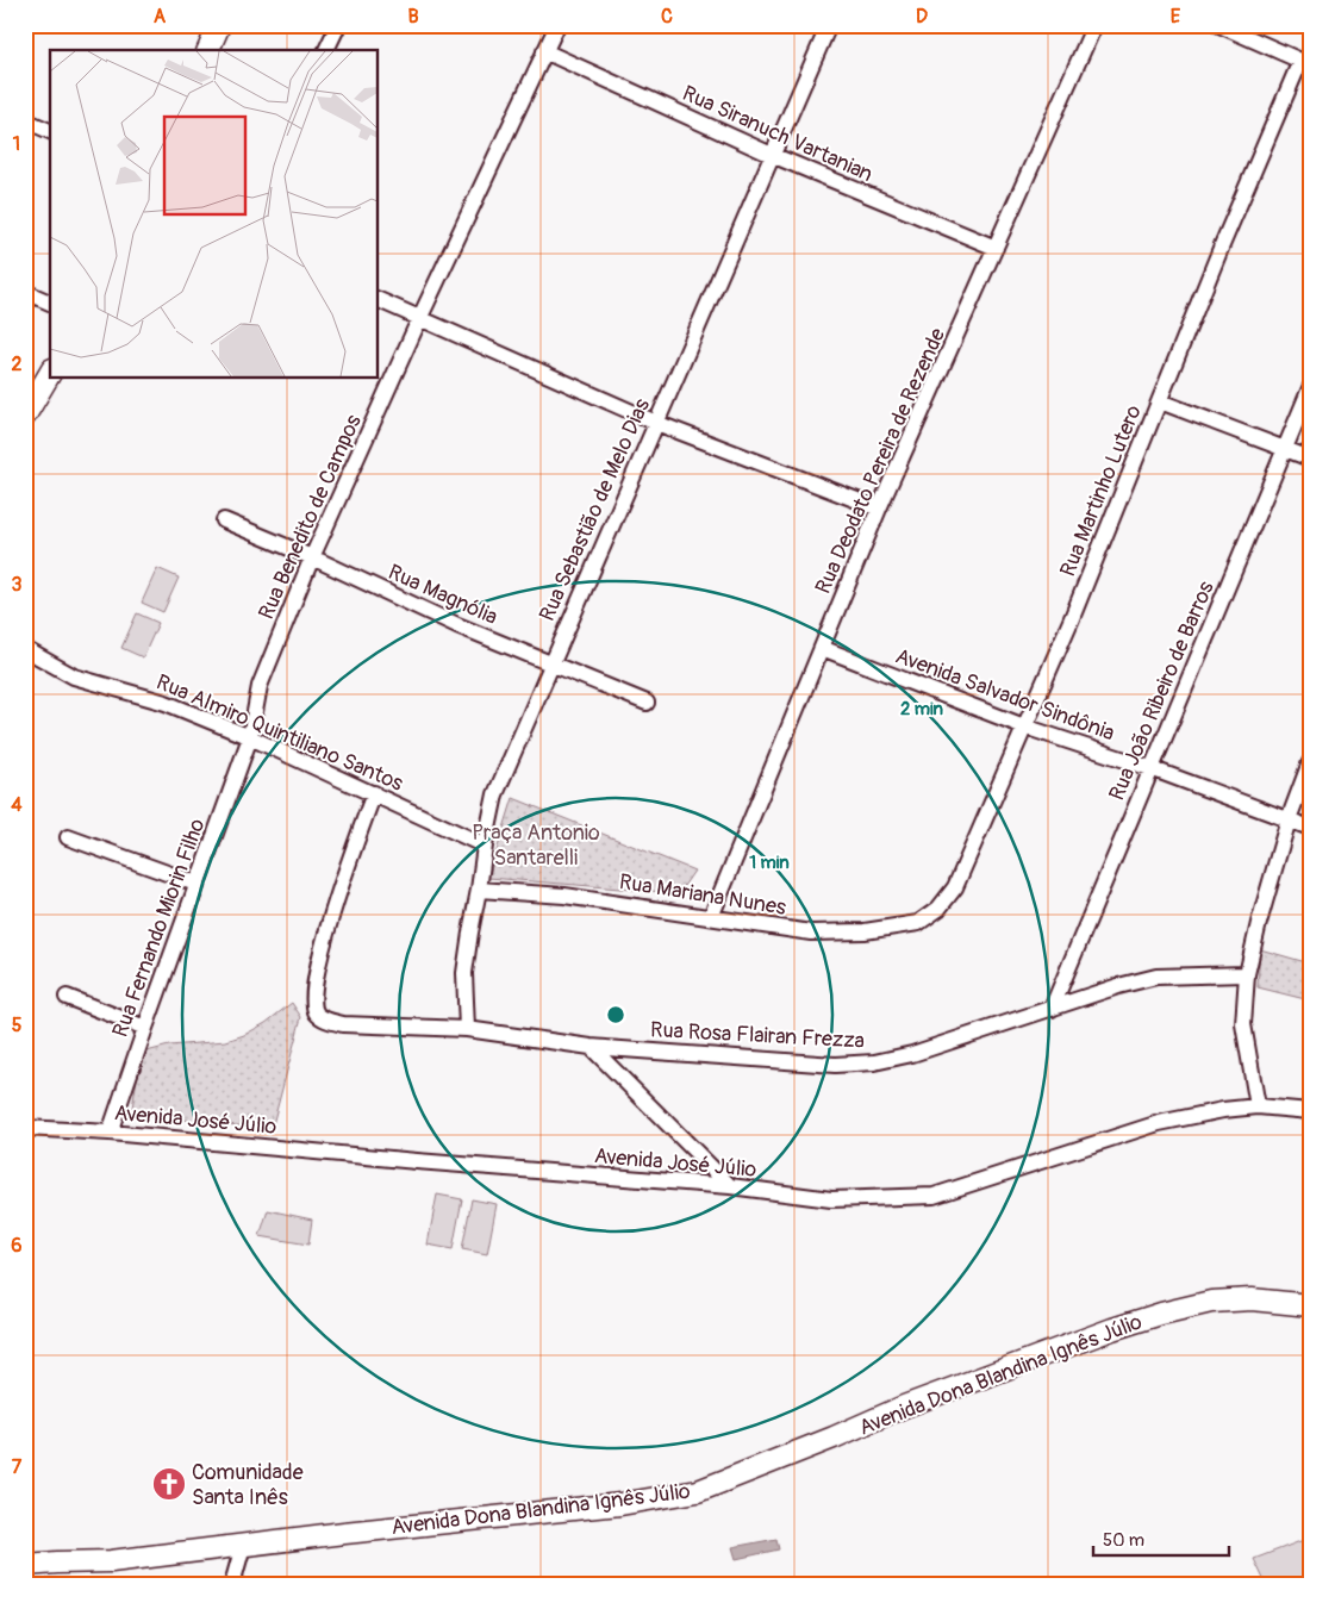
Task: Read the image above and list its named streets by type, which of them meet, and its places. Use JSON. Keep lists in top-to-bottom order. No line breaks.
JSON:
{"streets":{"main road":["Avenida Dona Blandina Ignês Júlio"],"street":["Rua Siranuch Vartanian","Rua Deodato Pereira de Rezende","Rua Martinho Lutero","Rua Sebastião de Melo Dias","Rua Benedito de Campos","Rua Magnólia","Rua João Ribeiro de Barros","Avenida Salvador Sindônia","Rua Almiro Quintiliano Santos","Rua Mariana Nunes","Rua Fernando Miorin Filho","Rua Rosa Flairan Frezza","Avenida José Júlio"]},"crossings":[["Rua Siranuch Vartanian","Rua Deodato Pereira de Rezende"],["Rua Siranuch Vartanian","Rua Sebastião de Melo Dias"],["Rua Siranuch Vartanian","Rua Benedito de Campos"],["Rua Deodato Pereira de Rezende","Avenida Salvador Sindônia"],["Rua Deodato Pereira de Rezende","Rua Mariana Nunes"],["Rua Martinho Lutero","Avenida Salvador Sindônia"],["Rua Martinho Lutero","Rua Mariana Nunes"],["Rua Sebastião de Melo Dias","Rua Magnólia"],["Rua Sebastião de Melo Dias","Rua Almiro Quintiliano Santos"],["Rua Sebastião de Melo Dias","Rua Mariana Nunes"],["Rua Sebastião de Melo Dias","Rua Rosa Flairan Frezza"],["Rua Benedito de Campos","Rua Magnólia"],["Rua Benedito de Campos","Rua Almiro Quintiliano Santos"],["Rua Benedito de Campos","Rua Fernando Miorin Filho"],["Rua João Ribeiro de Barros","Avenida Salvador Sindônia"],["Rua João Ribeiro de Barros","Rua Rosa Flairan Frezza"],["Rua Almiro Quintiliano Santos","Rua Fernando Miorin Filho"],["Rua Almiro Quintiliano Santos","Rua Rosa Flairan Frezza"],["Rua Fernando Miorin Filho","Avenida José Júlio"]],"parks":["Praça Antonio Santarelli"],"places":{"church":["Comunidade Santa Inês"]},"scale_bar":"50 m","grid":{"columns":["A","B","C","D","E"],"rows":["1","2","3","4","5","6","7"]},"rings":["2 min","1 min"]}
